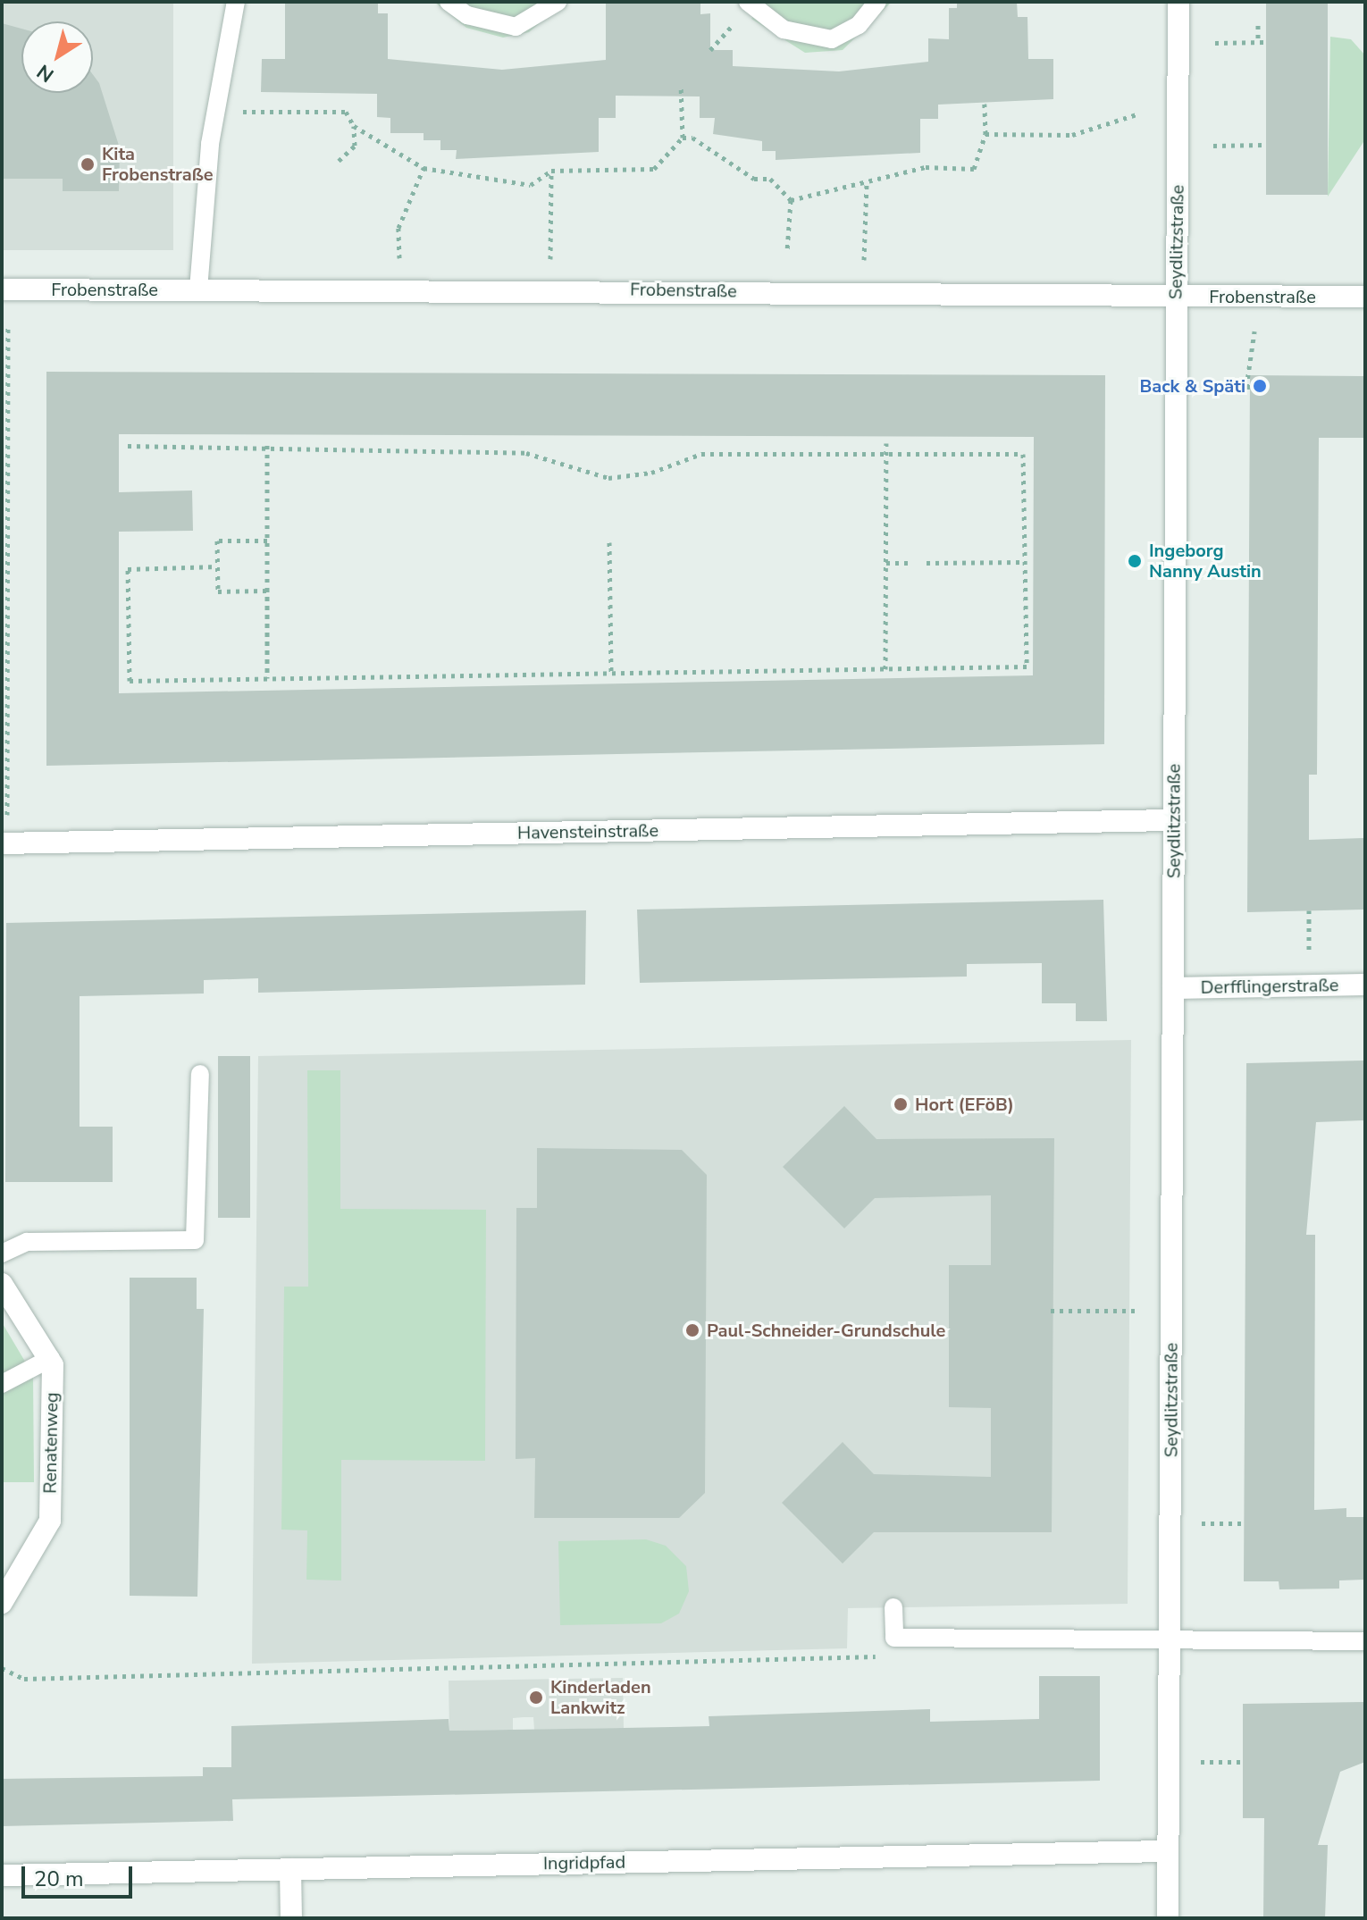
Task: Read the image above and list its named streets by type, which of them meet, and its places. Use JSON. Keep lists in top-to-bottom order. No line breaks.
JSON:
{"streets":{"street":["Seydlitzstraße","Frobenstraße","Havensteinstraße","Derfflingerstraße","Renatenweg","Ingridpfad"]},"crossings":[["Seydlitzstraße","Frobenstraße"],["Seydlitzstraße","Havensteinstraße"],["Seydlitzstraße","Derfflingerstraße"],["Seydlitzstraße","Ingridpfad"]],"places":["Kita Frobenstraße","Back & Späti","Ingeborg Nanny Austin","Hort (EFöB)","Paul-Schneider-Grundschule","Kinderladen Lankwitz"],"scale_bar":"20 m","north":"bottom left"}
